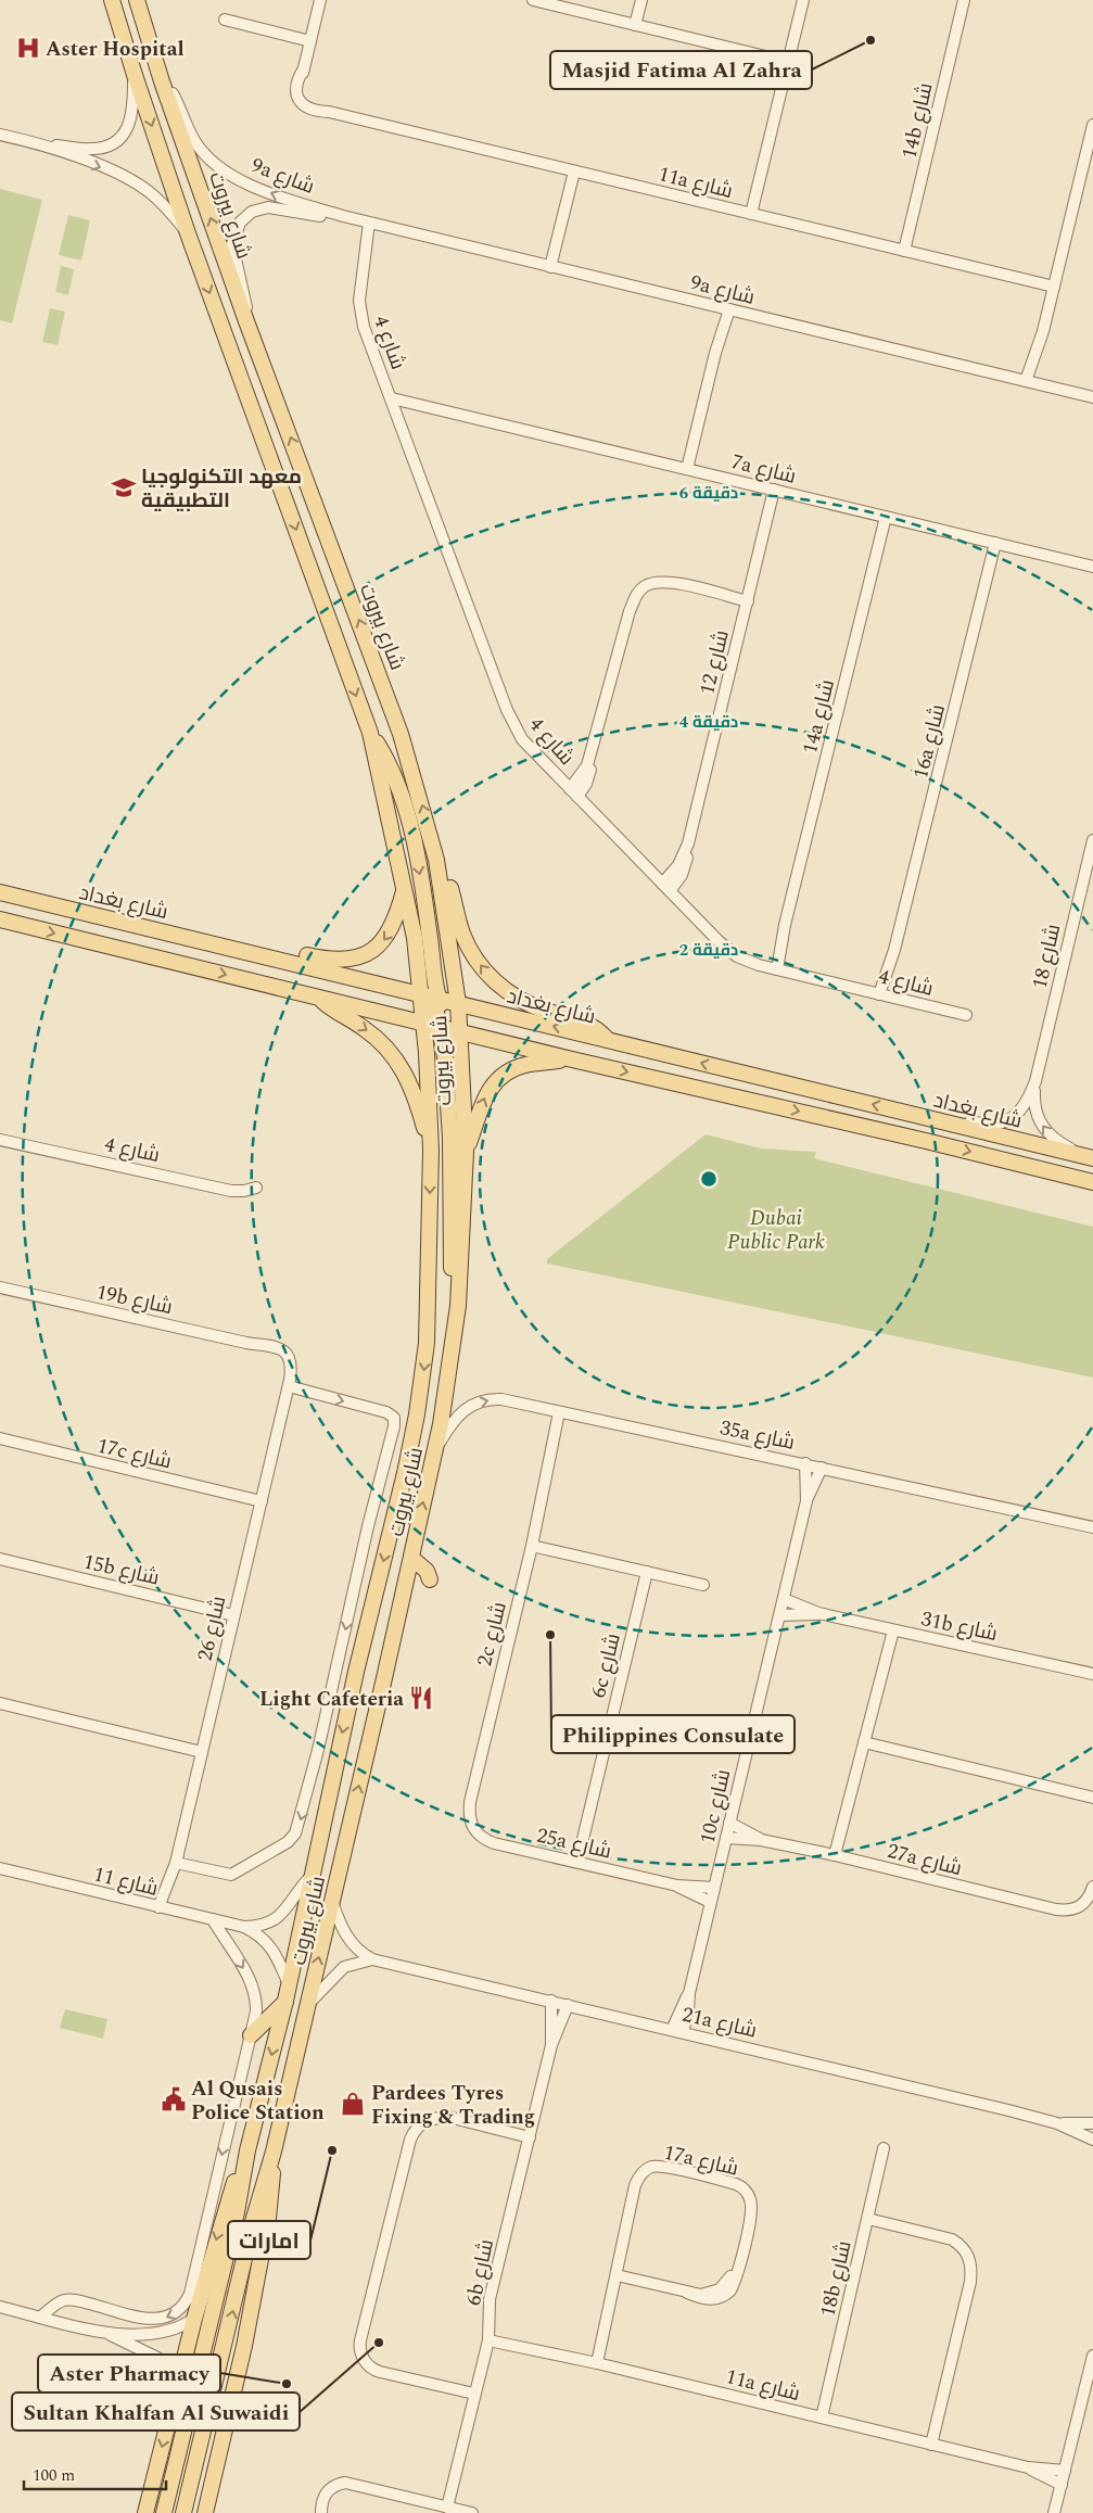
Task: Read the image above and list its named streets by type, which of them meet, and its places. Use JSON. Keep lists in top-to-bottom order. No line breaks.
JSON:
{"streets":{"main road":["شارع بيروت","شارع بغداد"],"street":["14b شارع","9a شارع","11a شارع","شارع 4","7a شارع","شارع 12","14a شارع","16a شارع","شارع 18","19b شارع","35a شارع","17c شارع","15b شارع","31b شارع","شارع 26","2c شارع","6c شارع","10c شارع","25a شارع","27a شارع","شارع 11","21a شارع","17a شارع","6b شارع","18b شارع"]},"crossings":[["14b شارع","11a شارع"],["9a شارع","شارع بيروت"],["9a شارع","شارع 4"],["11a شارع","6b شارع"],["11a شارع","18b شارع"],["شارع بيروت","شارع بغداد"],["شارع بيروت","35a شارع"],["شارع بيروت","شارع 11"],["شارع بيروت","21a شارع"],["شارع 4","7a شارع"],["شارع 4","شارع 12"],["شارع 4","14a شارع"],["شارع 4","16a شارع"],["7a شارع","شارع 12"],["7a شارع","14a شارع"],["7a شارع","16a شارع"],["شارع بغداد","شارع 18"],["19b شارع","شارع 26"],["35a شارع","2c شارع"],["35a شارع","10c شارع"],["17c شارع","شارع 26"],["15b شارع","شارع 26"],["31b شارع","10c شارع"],["شارع 26","شارع 11"],["2c شارع","25a شارع"],["6c شارع","25a شارع"],["10c شارع","25a شارع"],["10c شارع","27a شارع"],["10c شارع","21a شارع"],["21a شارع","6b شارع"]],"parks":["Dubai Public Park"],"places":{"other":["Masjid Fatima Al Zahra","Philippines Consulate","امارات","Sultan Khalfan Al Suwaidi","Aster Pharmacy"],"hospital":["Aster Hospital"],"school or university":["معهد التكنولوجيا التطبيقية"],"restaurant":["Light Cafeteria"],"public building":["Al Qusais Police Station"],"shop":["Pardees Tyres Fixing & Trading"]},"scale_bar":"100 m","rings":["6 دقيقة","4 دقيقة","2 دقيقة"]}
